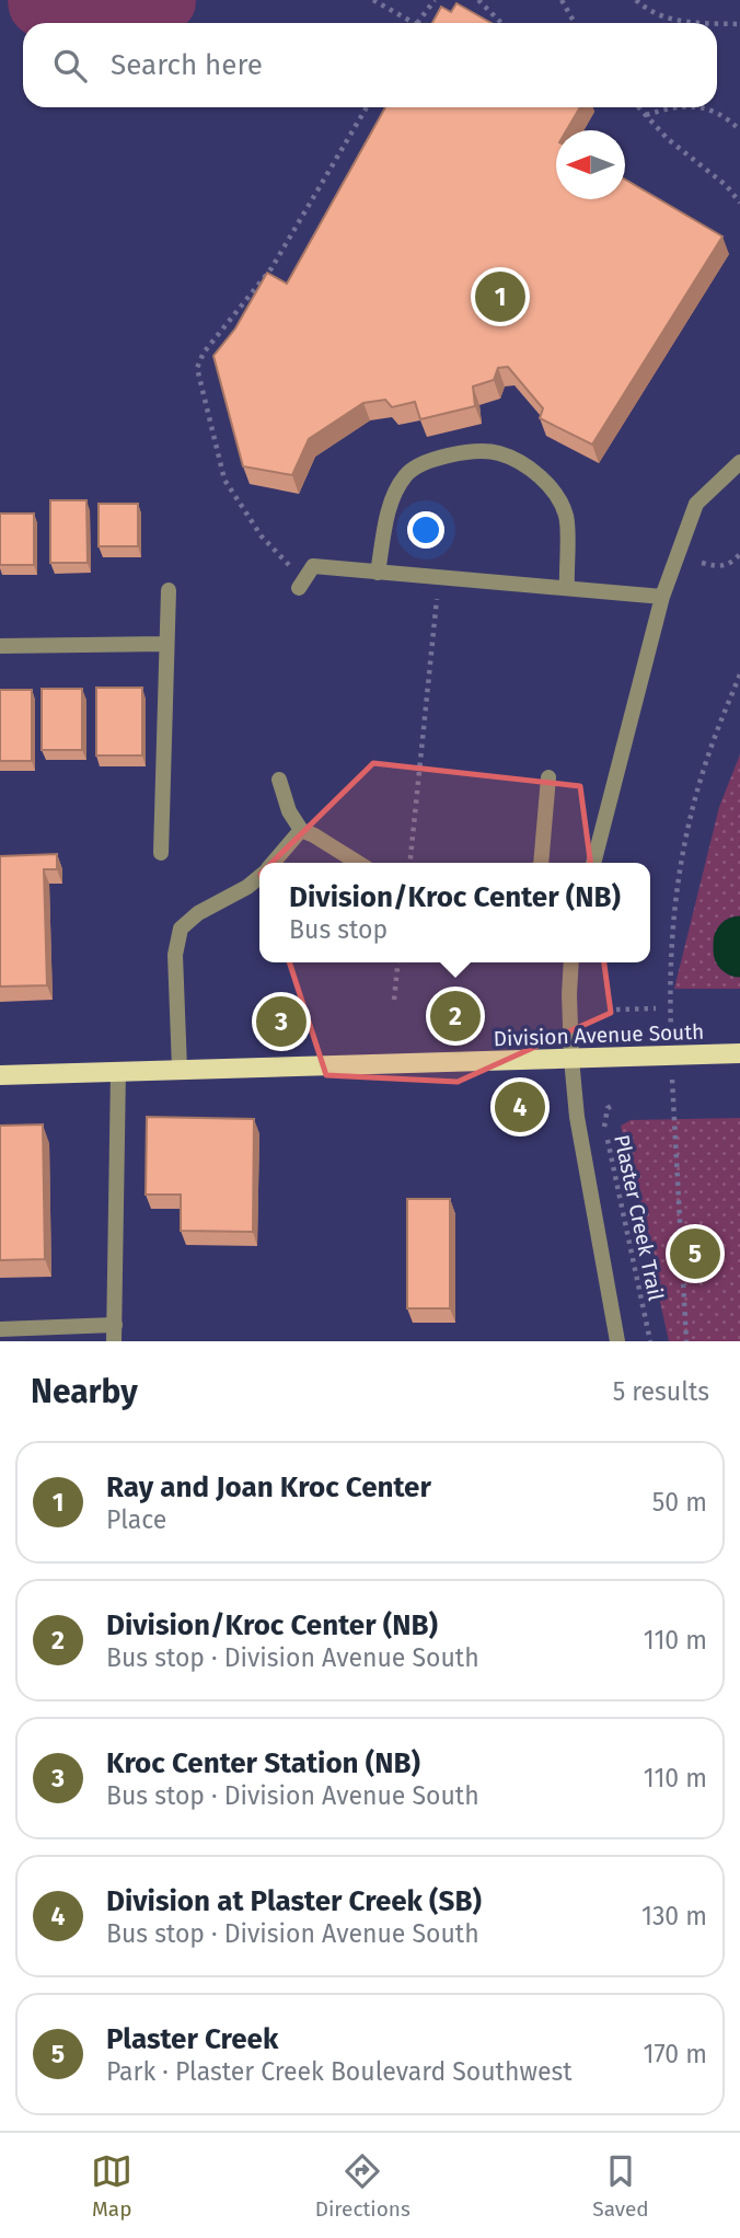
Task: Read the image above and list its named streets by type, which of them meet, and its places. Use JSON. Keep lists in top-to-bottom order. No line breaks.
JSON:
{"streets":{"main road":["Division Avenue South"],"path":["Plaster Creek Trail"]},"north":"left","page":{"search":"Search here","pins":["1","2","3","4","5"],"popup":["Division/Kroc Center (NB)","Bus stop"],"heading":["Nearby","5 results"],"list":[{"mark":"1","name":"Ray and Joan Kroc Center","note":"Place","value":"50 m"},{"mark":"2","name":"Division/Kroc Center (NB)","note":"Bus stop · Division Avenue South","value":"110 m"},{"mark":"3","name":"Kroc Center Station (NB)","note":"Bus stop · Division Avenue South","value":"110 m"},{"mark":"4","name":"Division at Plaster Creek (SB)","note":"Bus stop · Division Avenue South","value":"130 m"},{"mark":"5","name":"Plaster Creek","note":"Park · Plaster Creek Boulevard Southwest","value":"170 m"}],"nav":["Map","Directions","Saved"]}}
